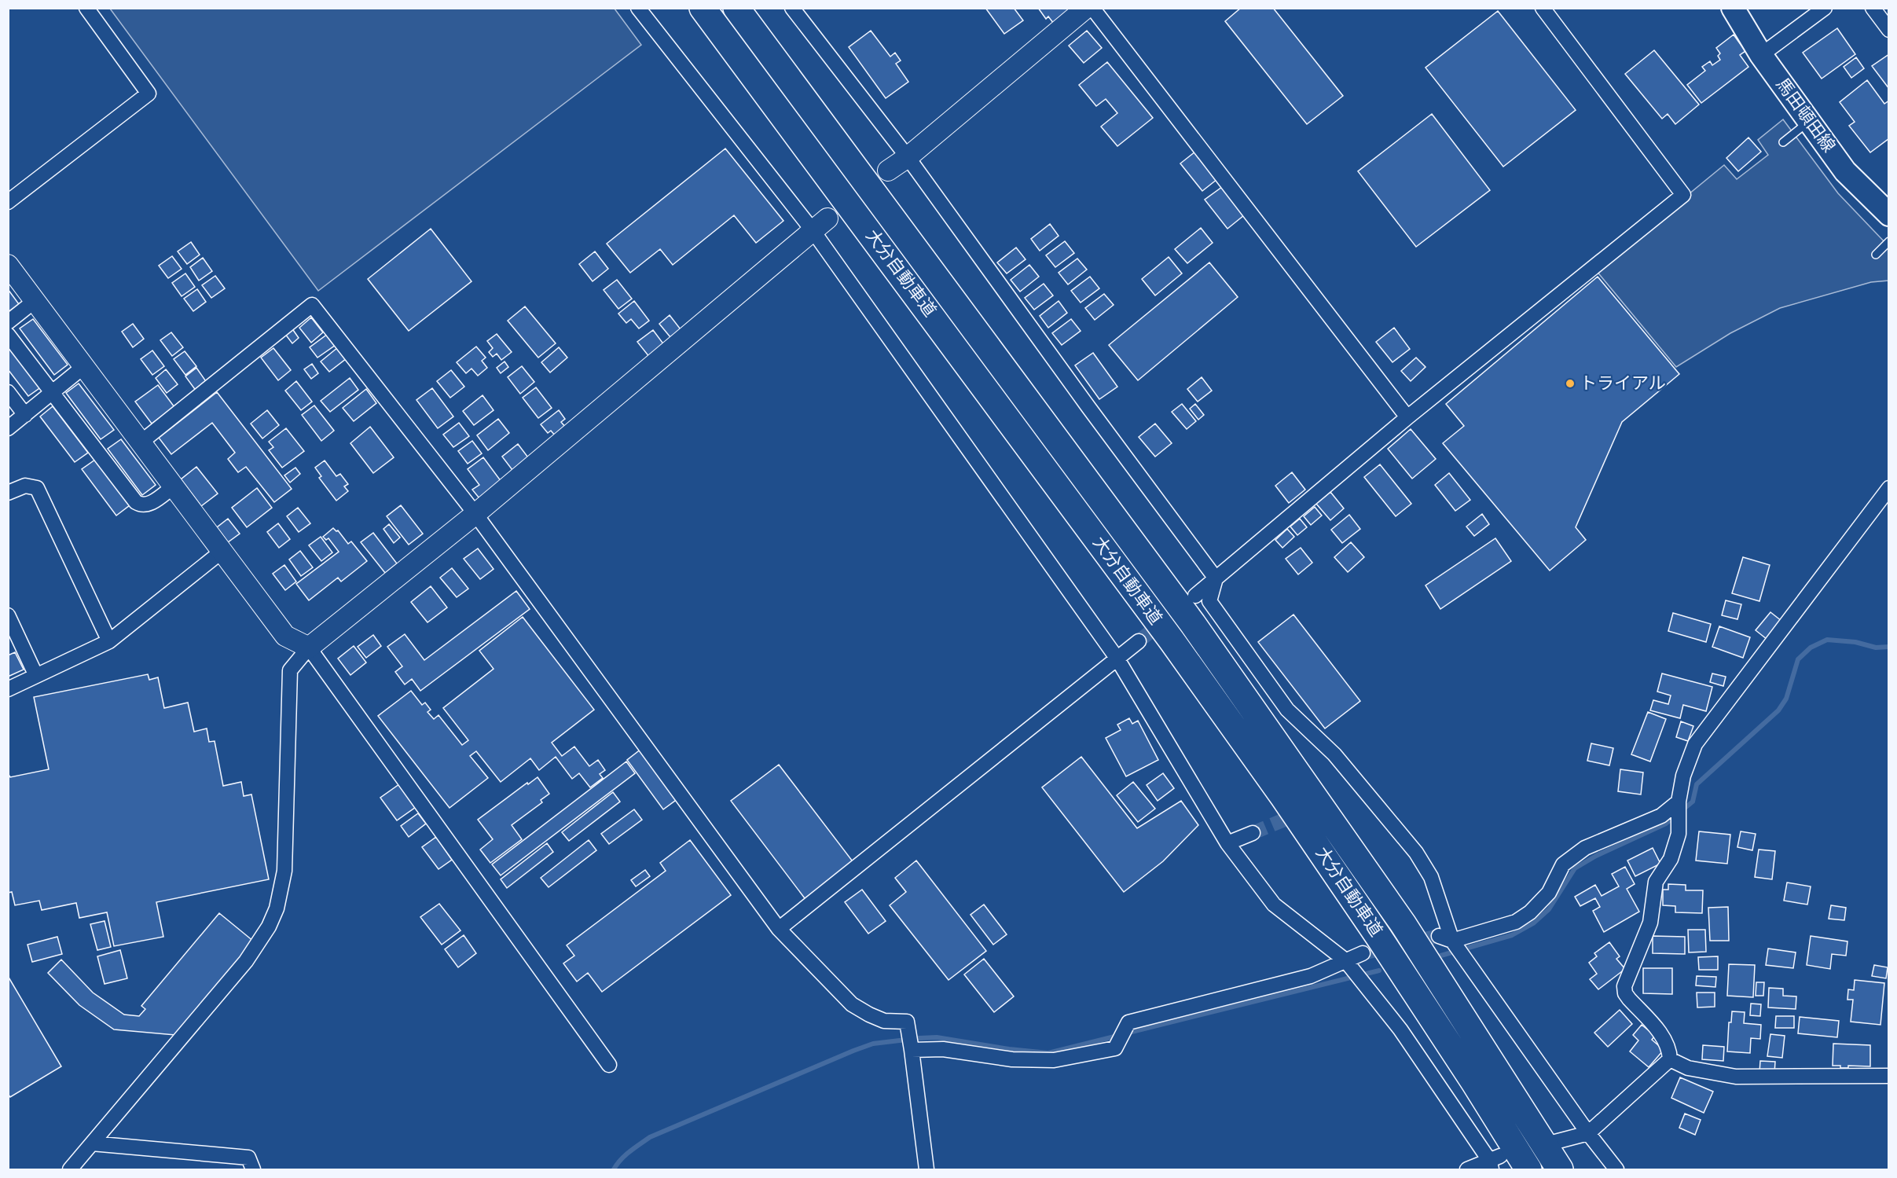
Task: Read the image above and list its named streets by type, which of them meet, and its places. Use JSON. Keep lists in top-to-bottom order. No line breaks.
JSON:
{"streets":{"highway":["大分自動車道"],"main road":["馬田頓田線"]},"places":["トライアル"]}
